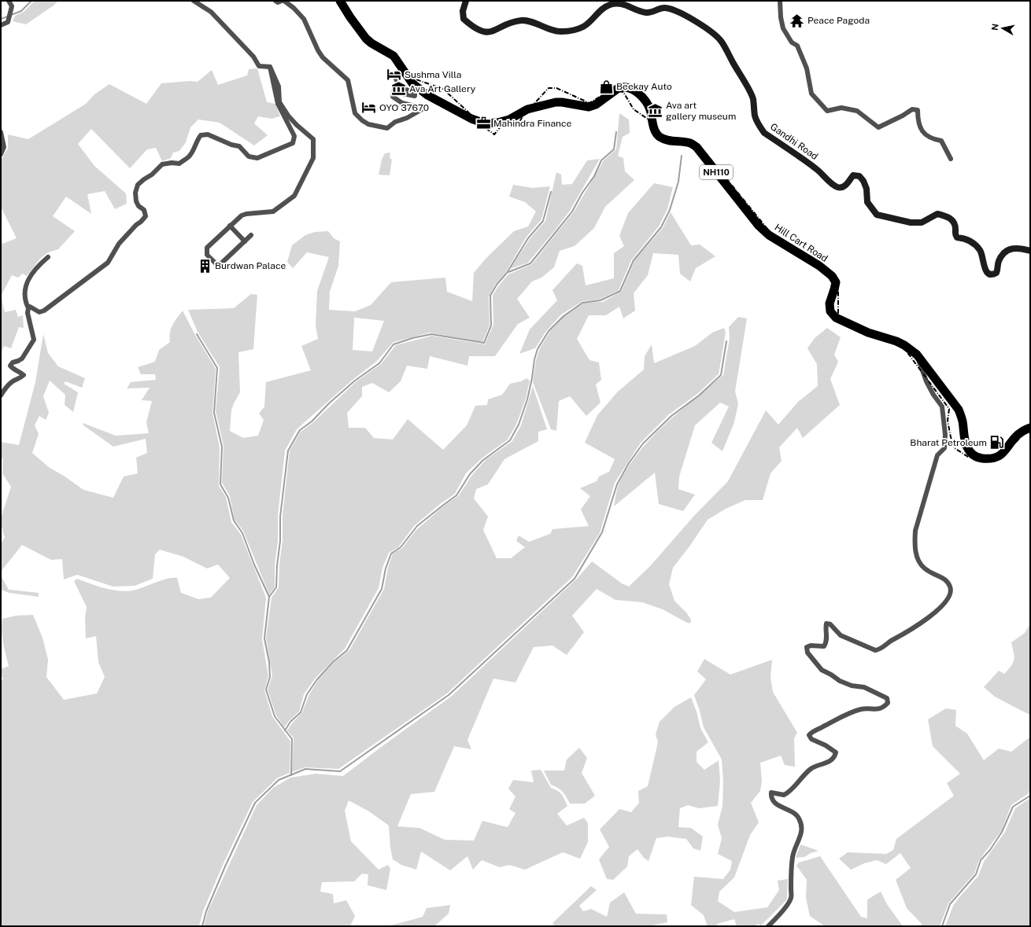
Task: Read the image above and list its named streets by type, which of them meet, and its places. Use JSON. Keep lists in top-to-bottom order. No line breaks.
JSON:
{"streets":{"highway":["NH110","Hill Cart Road"],"main road":["Gandhi Road"]},"places":{"temple":["Peace Pagoda"],"hotel":["Sushma Villa","OYO 37670"],"shop":["Beekay Auto"],"museum":["Ava Art Gallery","Ava art gallery museum"],"office":["Mahindra Finance"],"building":["Burdwan Palace"],"fuel station":["Bharat Petroleum"]},"north":"left"}
